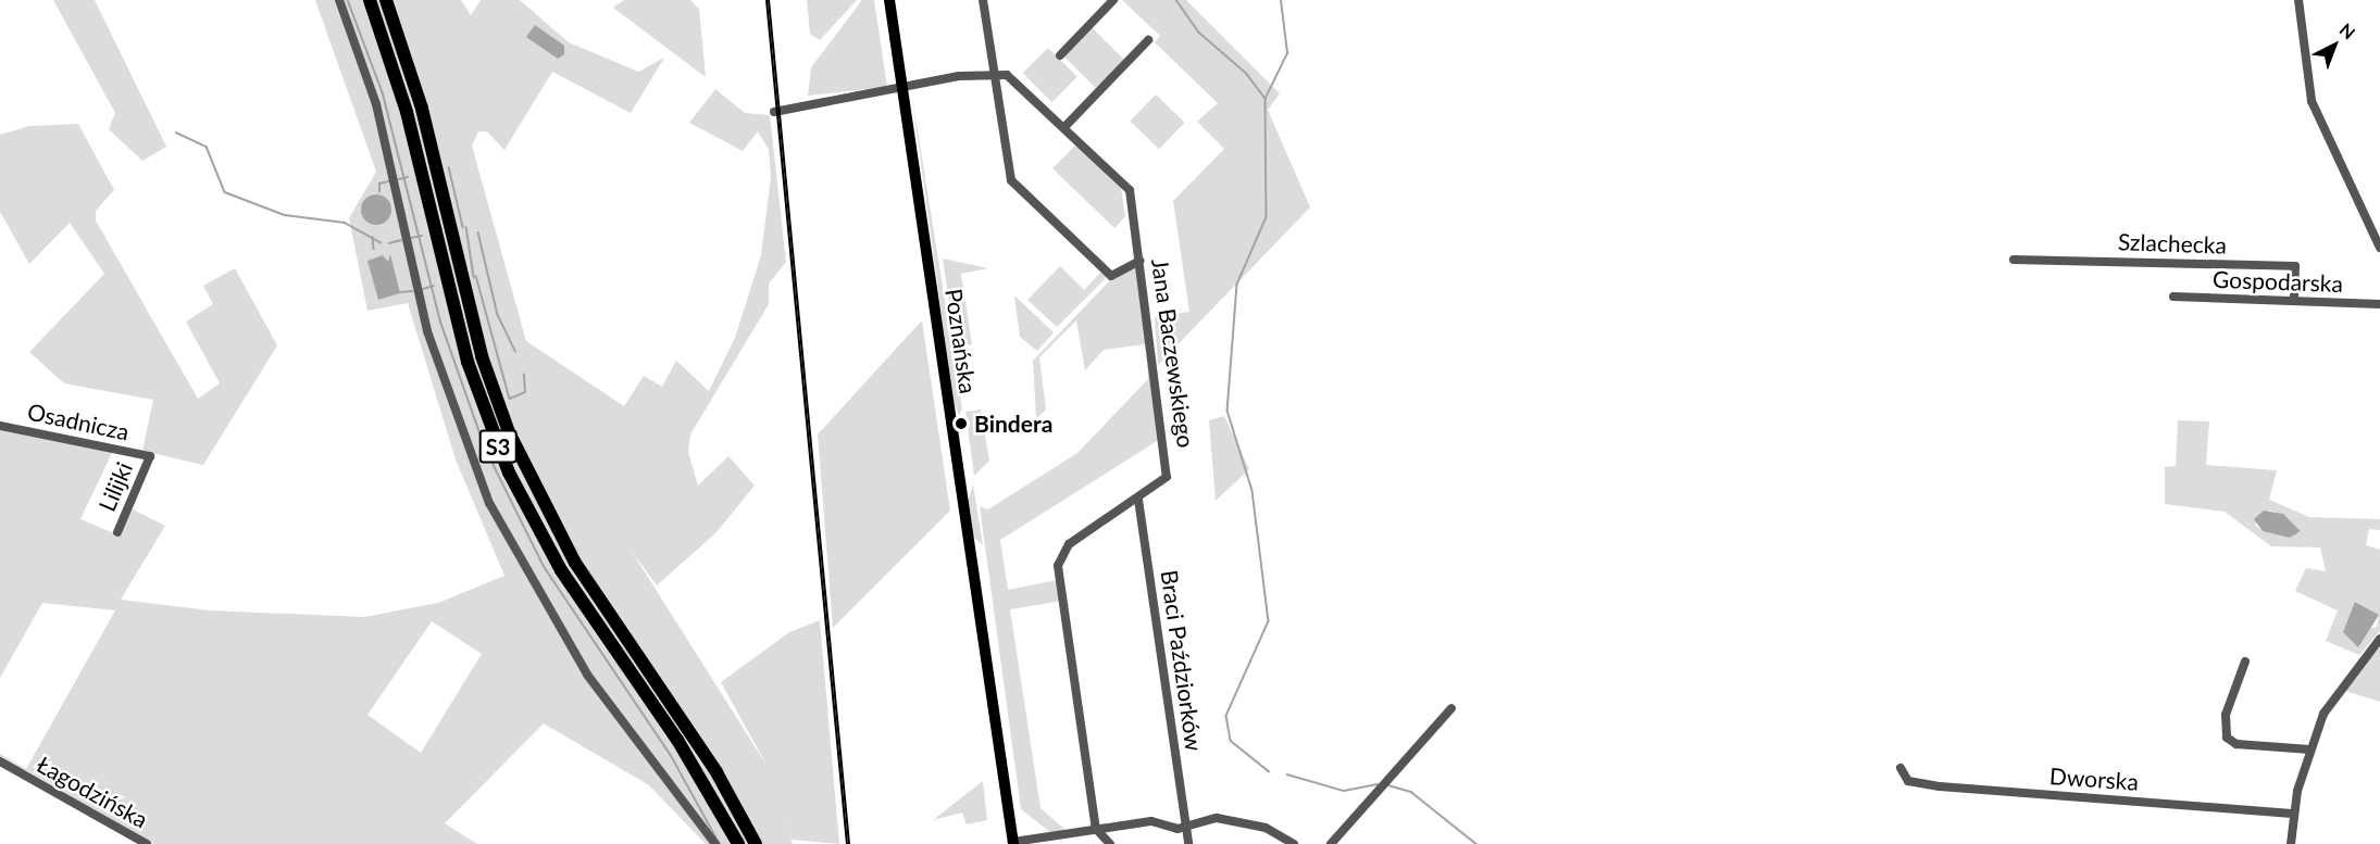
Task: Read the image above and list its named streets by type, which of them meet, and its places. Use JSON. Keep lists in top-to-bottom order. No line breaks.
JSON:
{"streets":{"highway":["S3"],"main road":["Poznańska"],"street":["Szlachecka","Gospodarska","Jana Baczewskiego","Osadnicza","Lilijki","Braci Paździorków","Dworska","Łagodzińska"]},"crossings":[["Szlachecka","Gospodarska"],["Poznańska","Jana Baczewskiego"],["Jana Baczewskiego","Braci Paździorków"],["Osadnicza","Lilijki"]],"places":["Bindera"],"north":"top right"}
